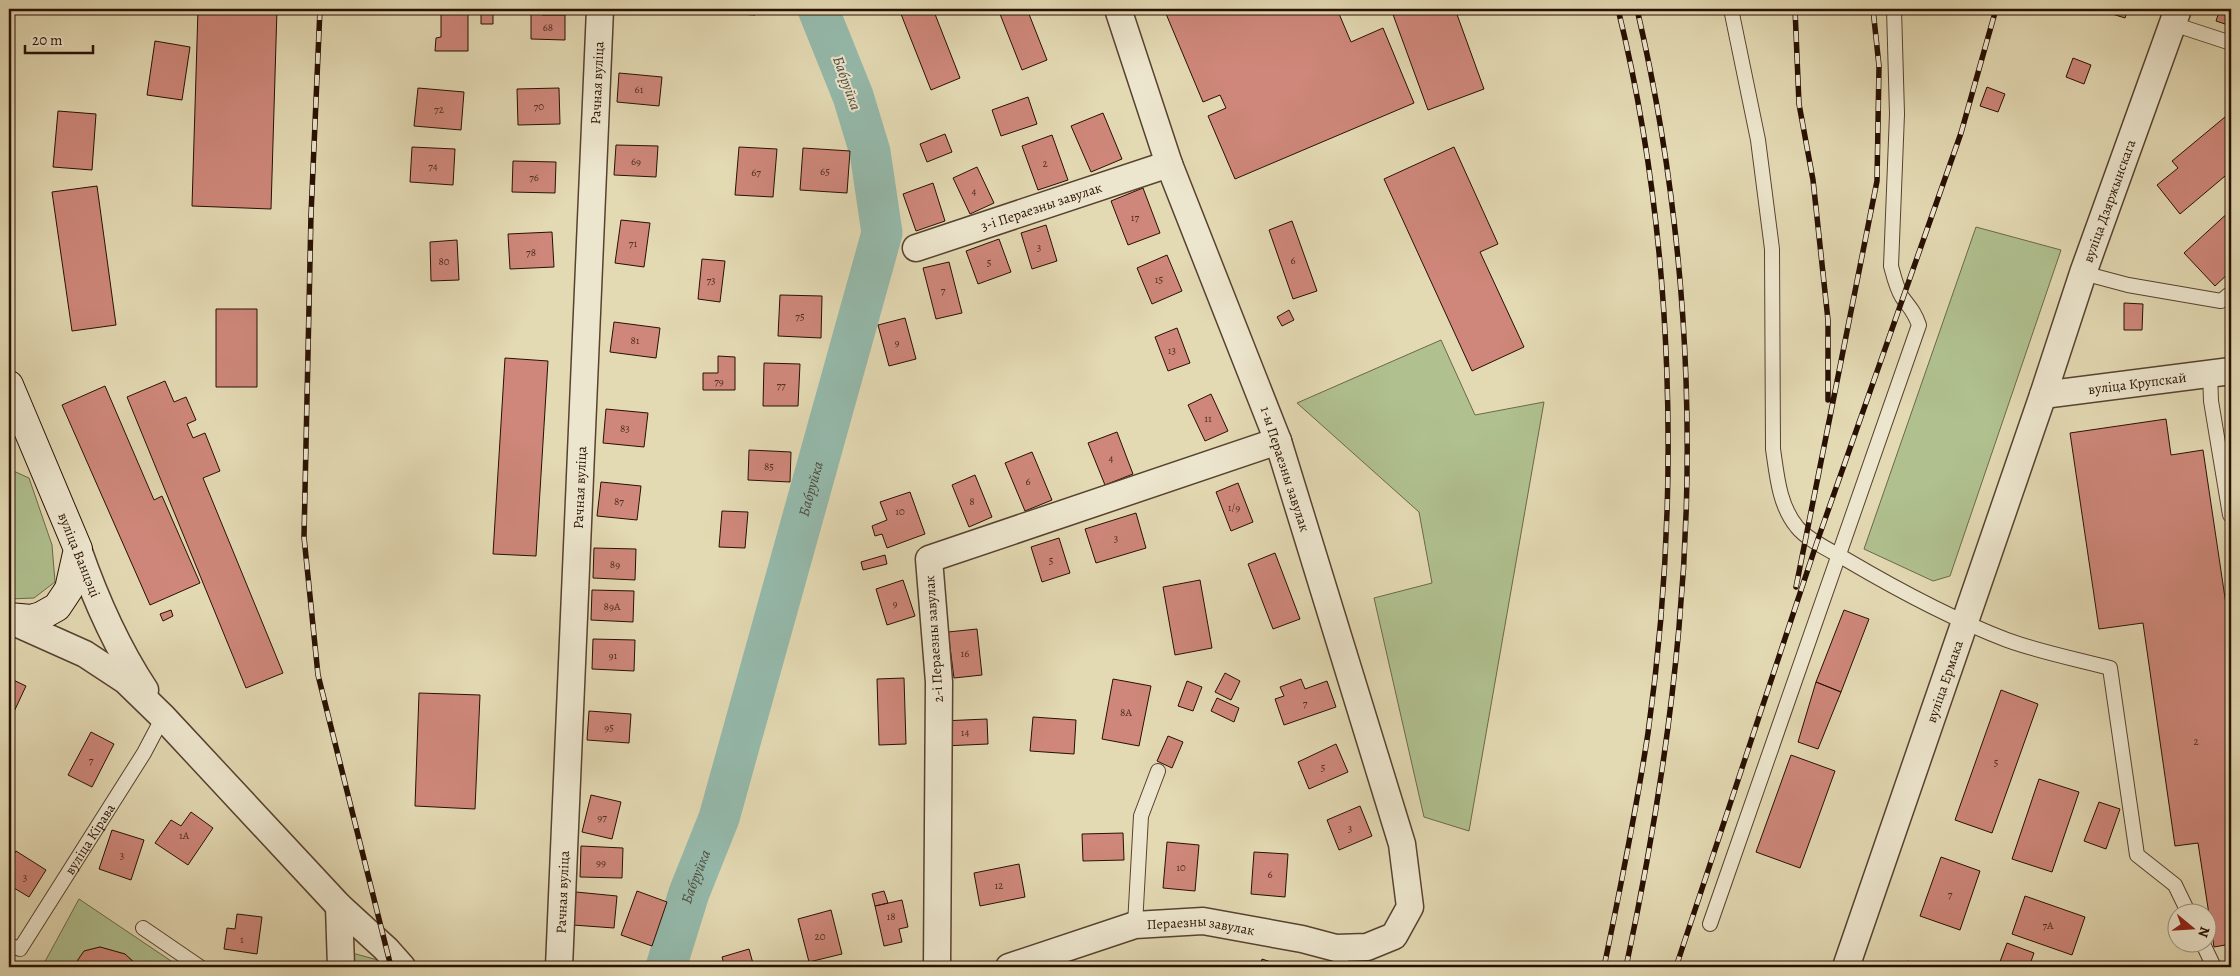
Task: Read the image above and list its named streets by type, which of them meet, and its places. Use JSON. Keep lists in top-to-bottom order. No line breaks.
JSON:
{"streets":{"main road":["вуліца Ванцэці"],"street":["Рачная вуліца","вуліца Дзяржынскага","3-і Пераезны завулак","вуліца Крупскай","1-ы Пераезны завулак","2-і Пераезны завулак","вуліца Ермака","Пераезны завулак"],"lane":["вуліца Кірава"]},"crossings":[["вуліца Дзяржынскага","вуліца Крупскай"],["вуліца Дзяржынскага","вуліца Ермака"],["3-і Пераезны завулак","1-ы Пераезны завулак"],["вуліца Крупскай","вуліца Ермака"],["1-ы Пераезны завулак","2-і Пераезны завулак"],["1-ы Пераезны завулак","Пераезны завулак"],["вуліца Ванцэці","вуліца Кірава"]],"water":["Бабруйка"],"house_numbers":["68","61","70","72","69","2","74","65","67","76","4","17","71","3","78","6","80","5","15","73","7","75","81","9","13","79","77","11","83","4","85","6","87","8","1/9","10","3","5","89","9","89А","16","91","7","8А","95","14","2","7","5","5","97","3","1А","3","99","10","6","3","12","7","18","7А","20","1"],"scale_bar":"20 m","north":"right"}
